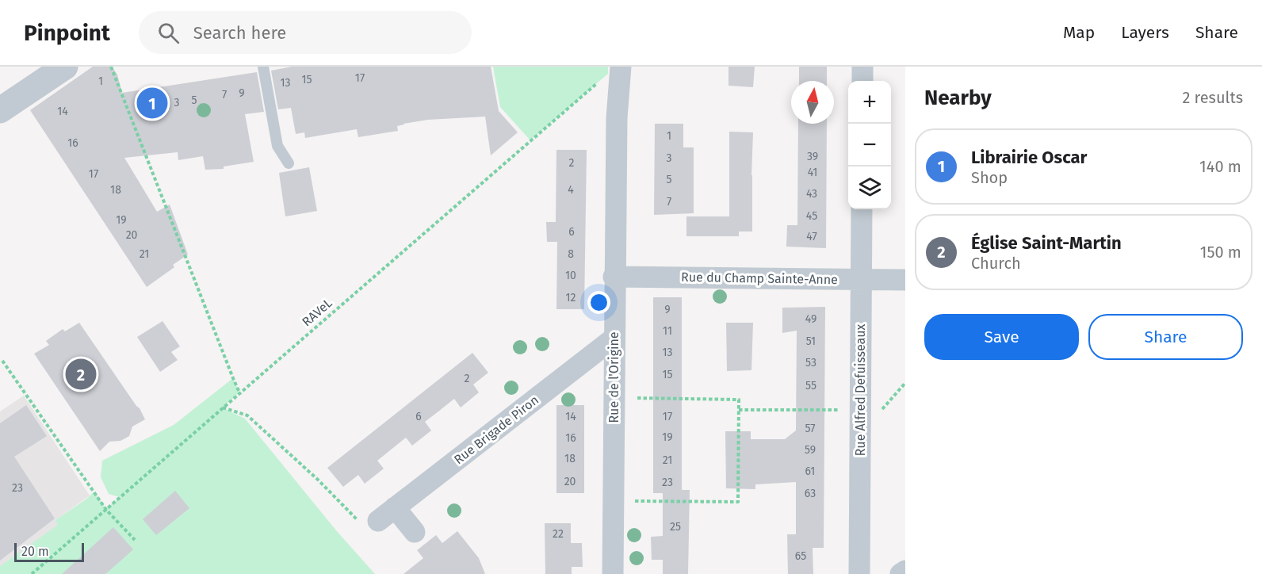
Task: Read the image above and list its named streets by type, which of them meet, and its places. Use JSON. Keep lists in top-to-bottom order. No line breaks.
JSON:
{"streets":{"street":["Rue du Champ Sainte-Anne","Rue de l'Origine","Rue Alfred Defuisseaux","Rue Brigade Piron"],"path":["RAVeL"]},"crossings":[["Rue du Champ Sainte-Anne","Rue de l'Origine"],["Rue du Champ Sainte-Anne","Rue Alfred Defuisseaux"],["Rue de l'Origine","Rue Brigade Piron"]],"house_numbers":["17","15","1","13","9","7","5","3","14","1","16","39","3","2","41","17","5","18","4","43","7","45","19","6","20","47","21","8","10","12","9","49","11","51","13","53","15","2","55","6","14","17","57","19","16","59","18","21","61","20","23","23","63","25","22","65"],"scale_bar":"20 m","north":"top","page":{"header":"Pinpoint","search":"Search here","nav":["Map","Layers","Share"],"heading":["Nearby","2 results"],"map_buttons":["+","−"],"pins":["1","2"],"list":[{"mark":"1","name":"Librairie Oscar","note":"Shop","value":"140 m"},{"mark":"2","name":"Église Saint-Martin","note":"Church","value":"150 m"}],"buttons":["Save","Share"],"scale":"20 m"}}
